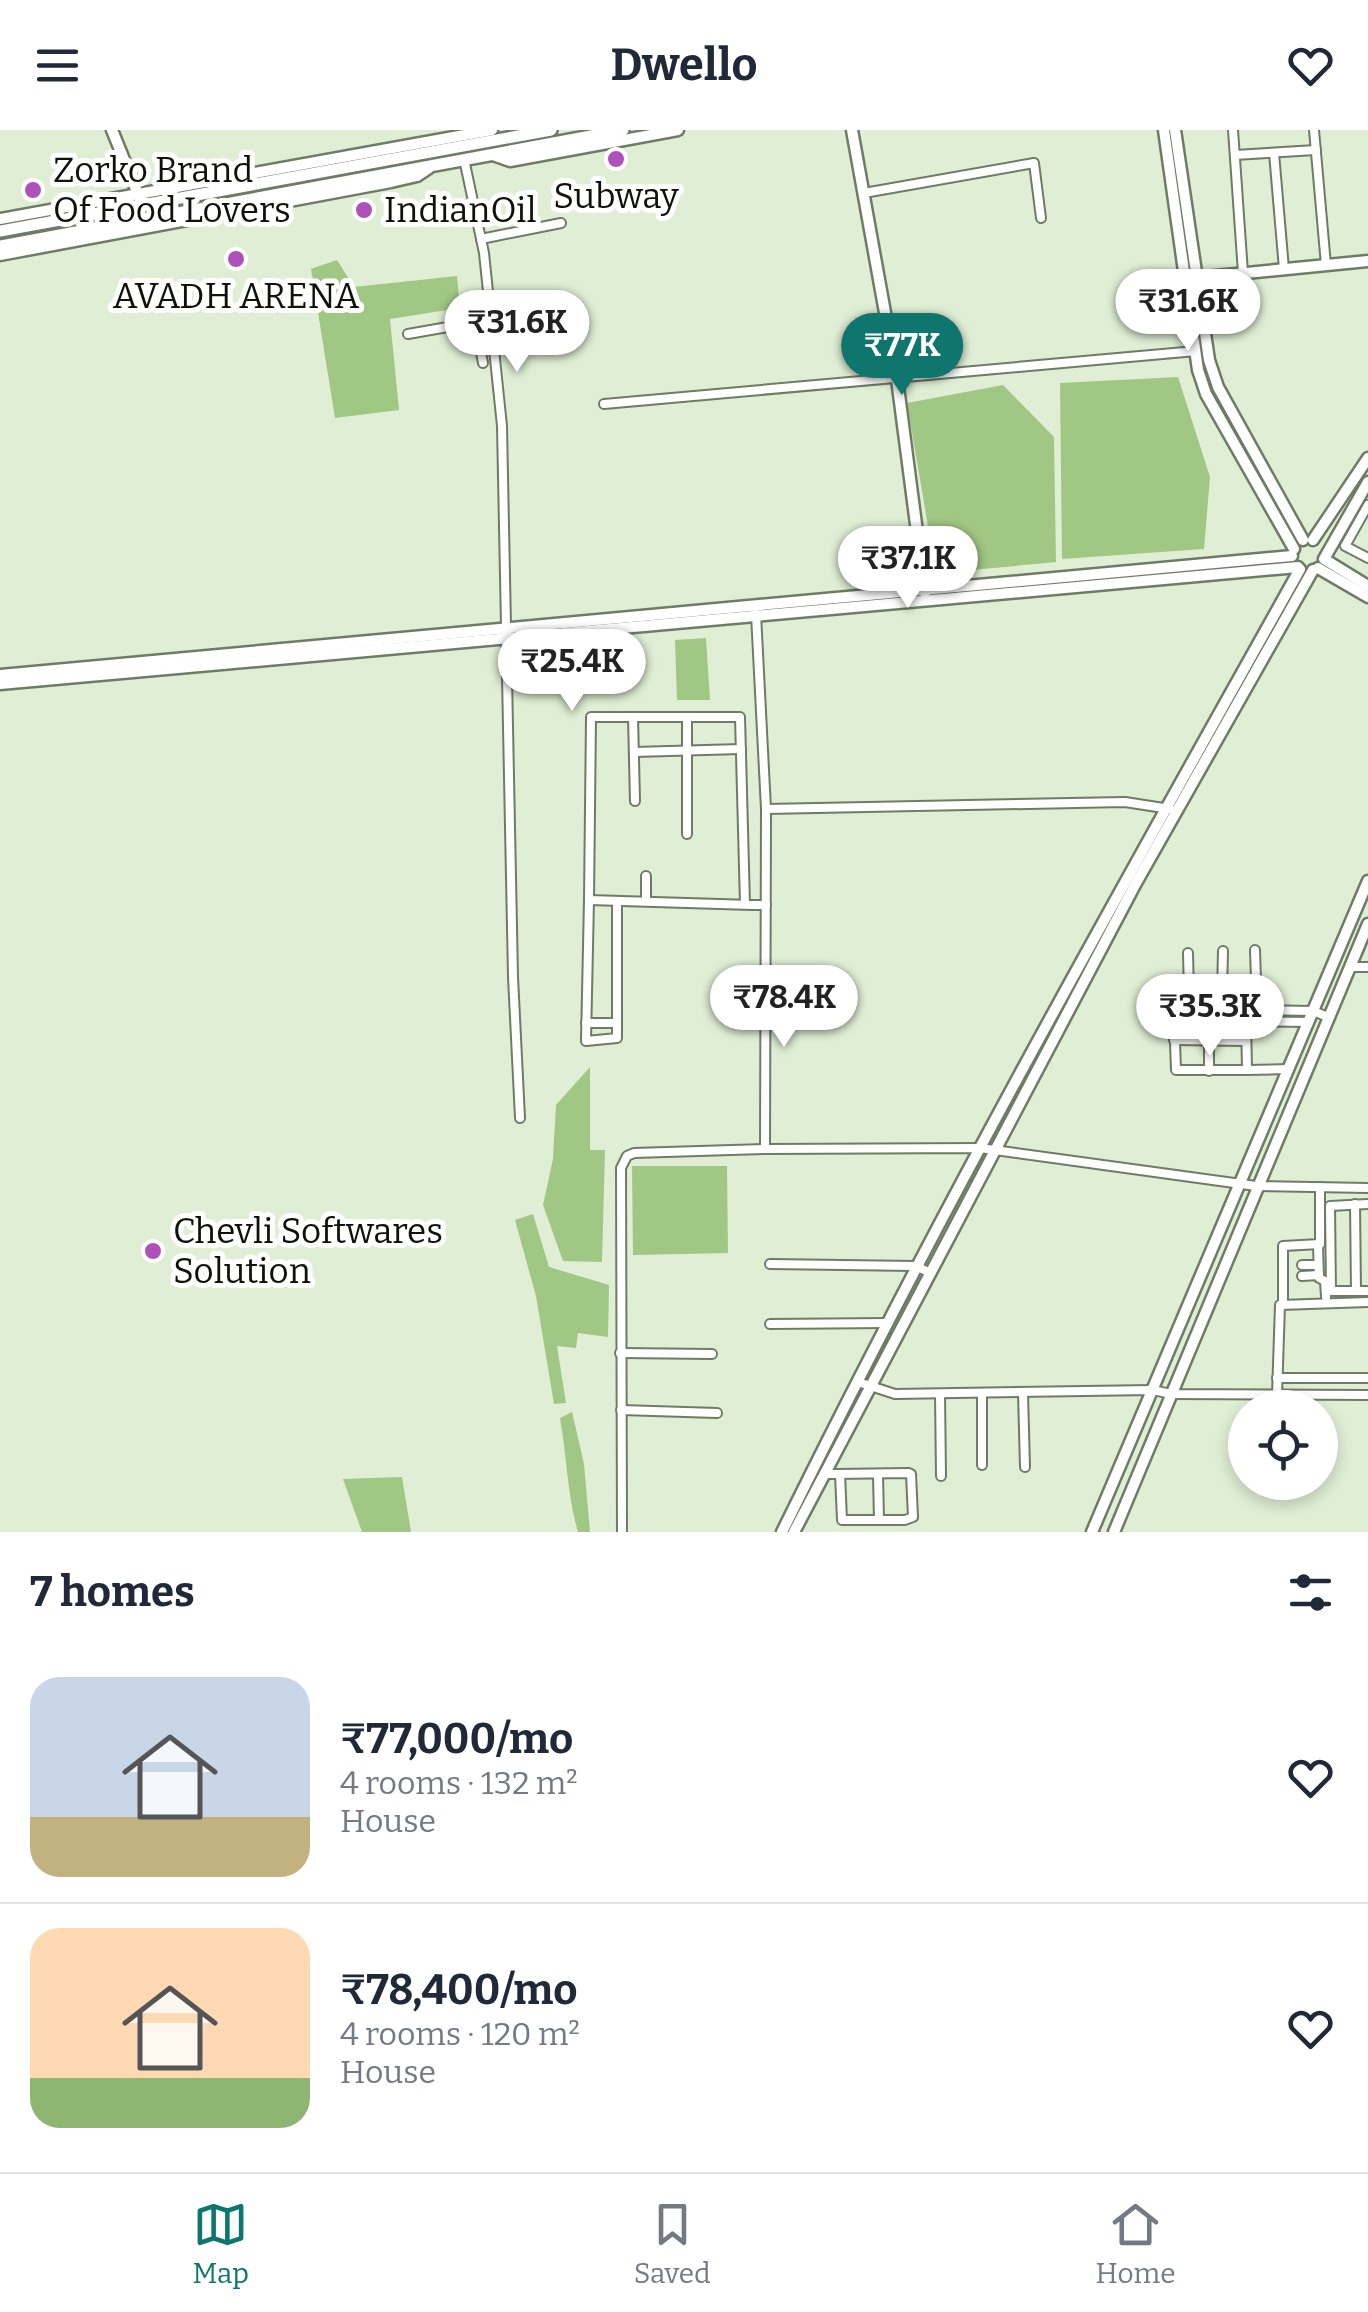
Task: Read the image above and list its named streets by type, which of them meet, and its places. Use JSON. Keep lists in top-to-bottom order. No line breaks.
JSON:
{"places":["Subway","Zorko Brand Of Food Lovers","IndianOil","AVADH ARENA","Chevli Softwares Solution"],"page":{"header":"Dwello","price":["₹31.6K","₹31.6K","₹77K","₹37.1K","₹25.4K","₹78.4K","₹35.3K"],"heading":"7 homes","list":[{"name":"₹77,000/mo","note":"4 rooms · 132 m² · House"},{"name":"₹78,400/mo","note":"4 rooms · 120 m² · House"}],"tabs":["Map","Saved","Home"]}}
